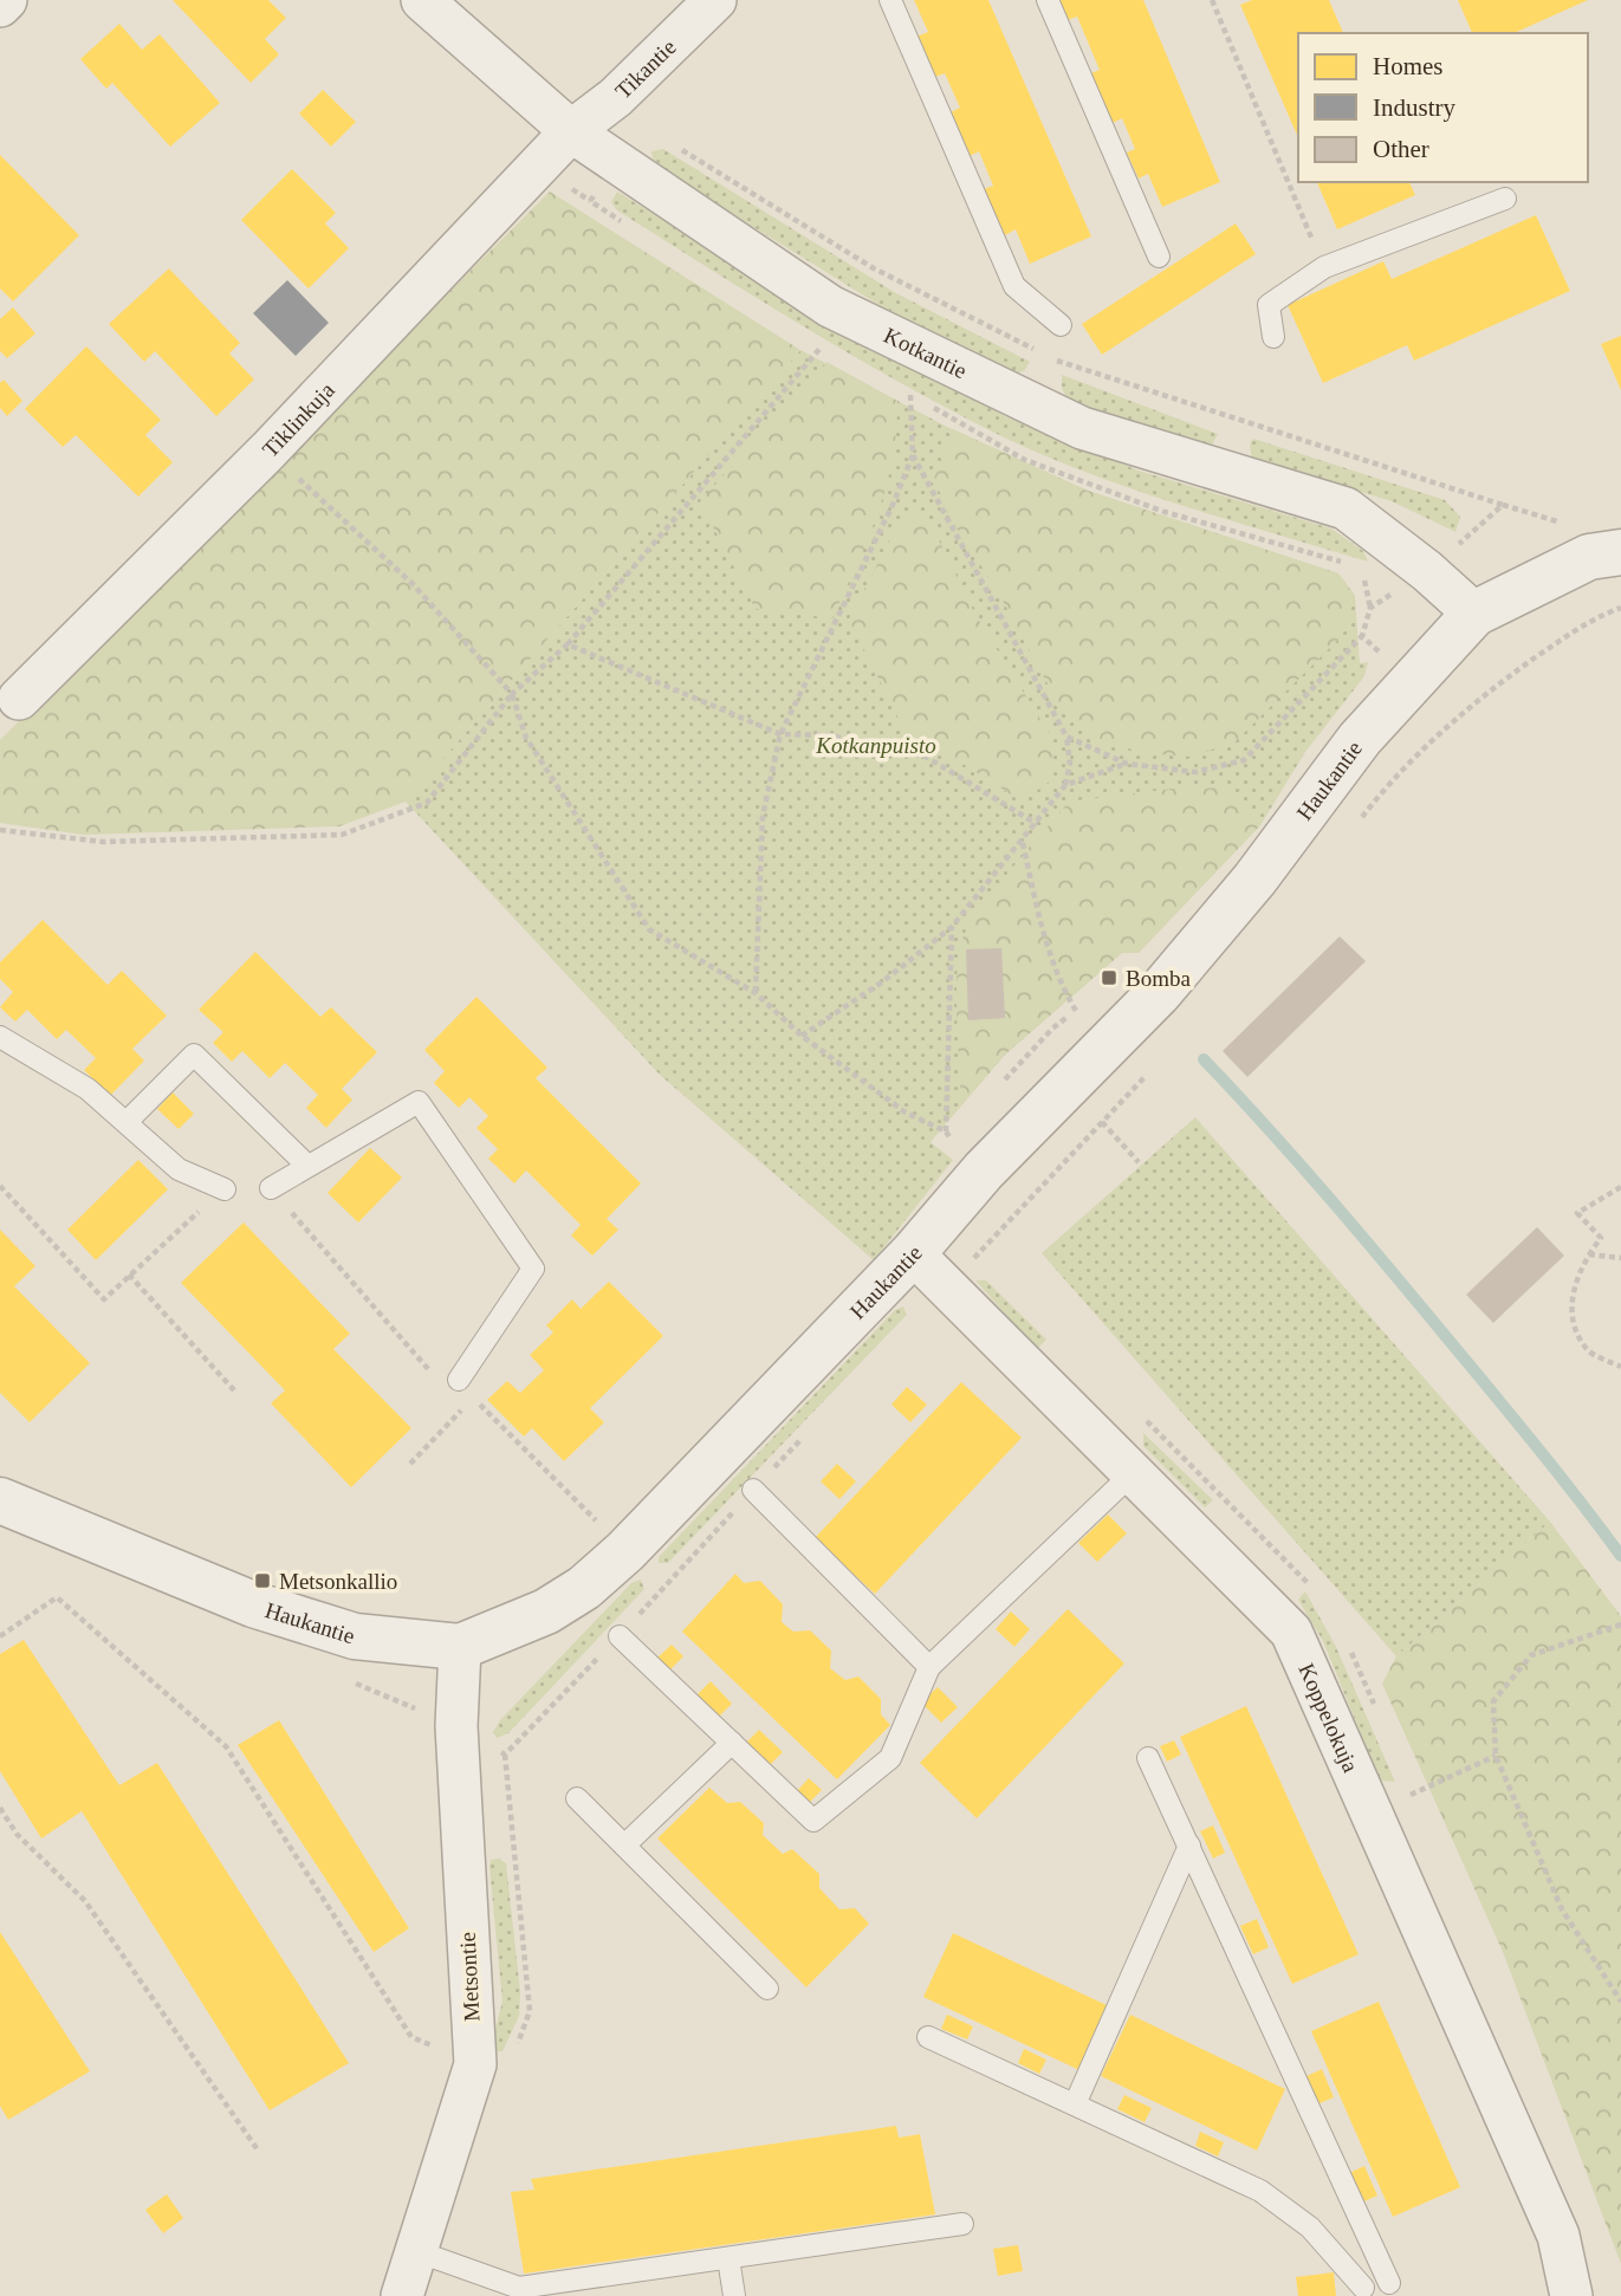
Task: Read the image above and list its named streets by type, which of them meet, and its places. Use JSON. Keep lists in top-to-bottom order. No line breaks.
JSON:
{"streets":{"street":["Tikantie","Kotkantie","Tiklinkuja","Haukantie","Koppelokuja","Metsontie"]},"crossings":[["Tikantie","Kotkantie"],["Tikantie","Tiklinkuja"],["Kotkantie","Tiklinkuja"],["Kotkantie","Haukantie"],["Haukantie","Koppelokuja"],["Haukantie","Metsontie"]],"parks":["Kotkanpuisto"],"places":{"transit":["Bomba","Metsonkallio"]},"legend":["Homes","Industry","Other"]}
